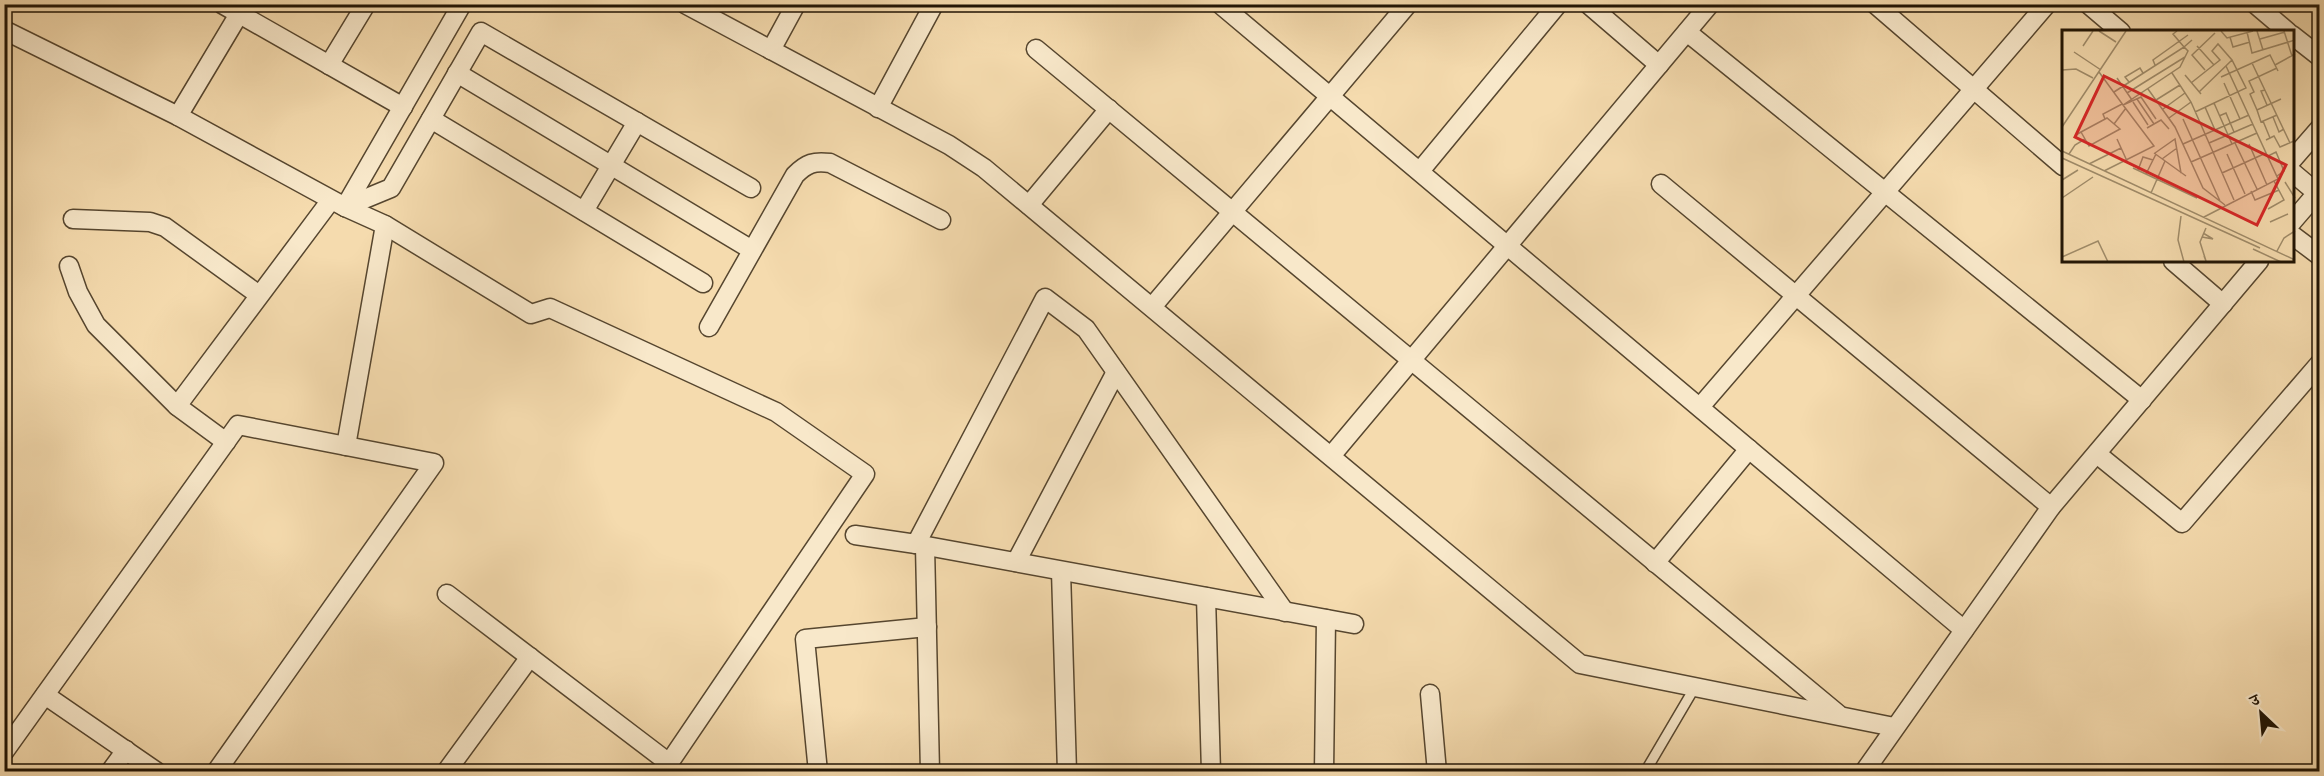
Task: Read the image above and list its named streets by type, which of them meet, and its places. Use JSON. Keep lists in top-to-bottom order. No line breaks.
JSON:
{"north":"top left"}
